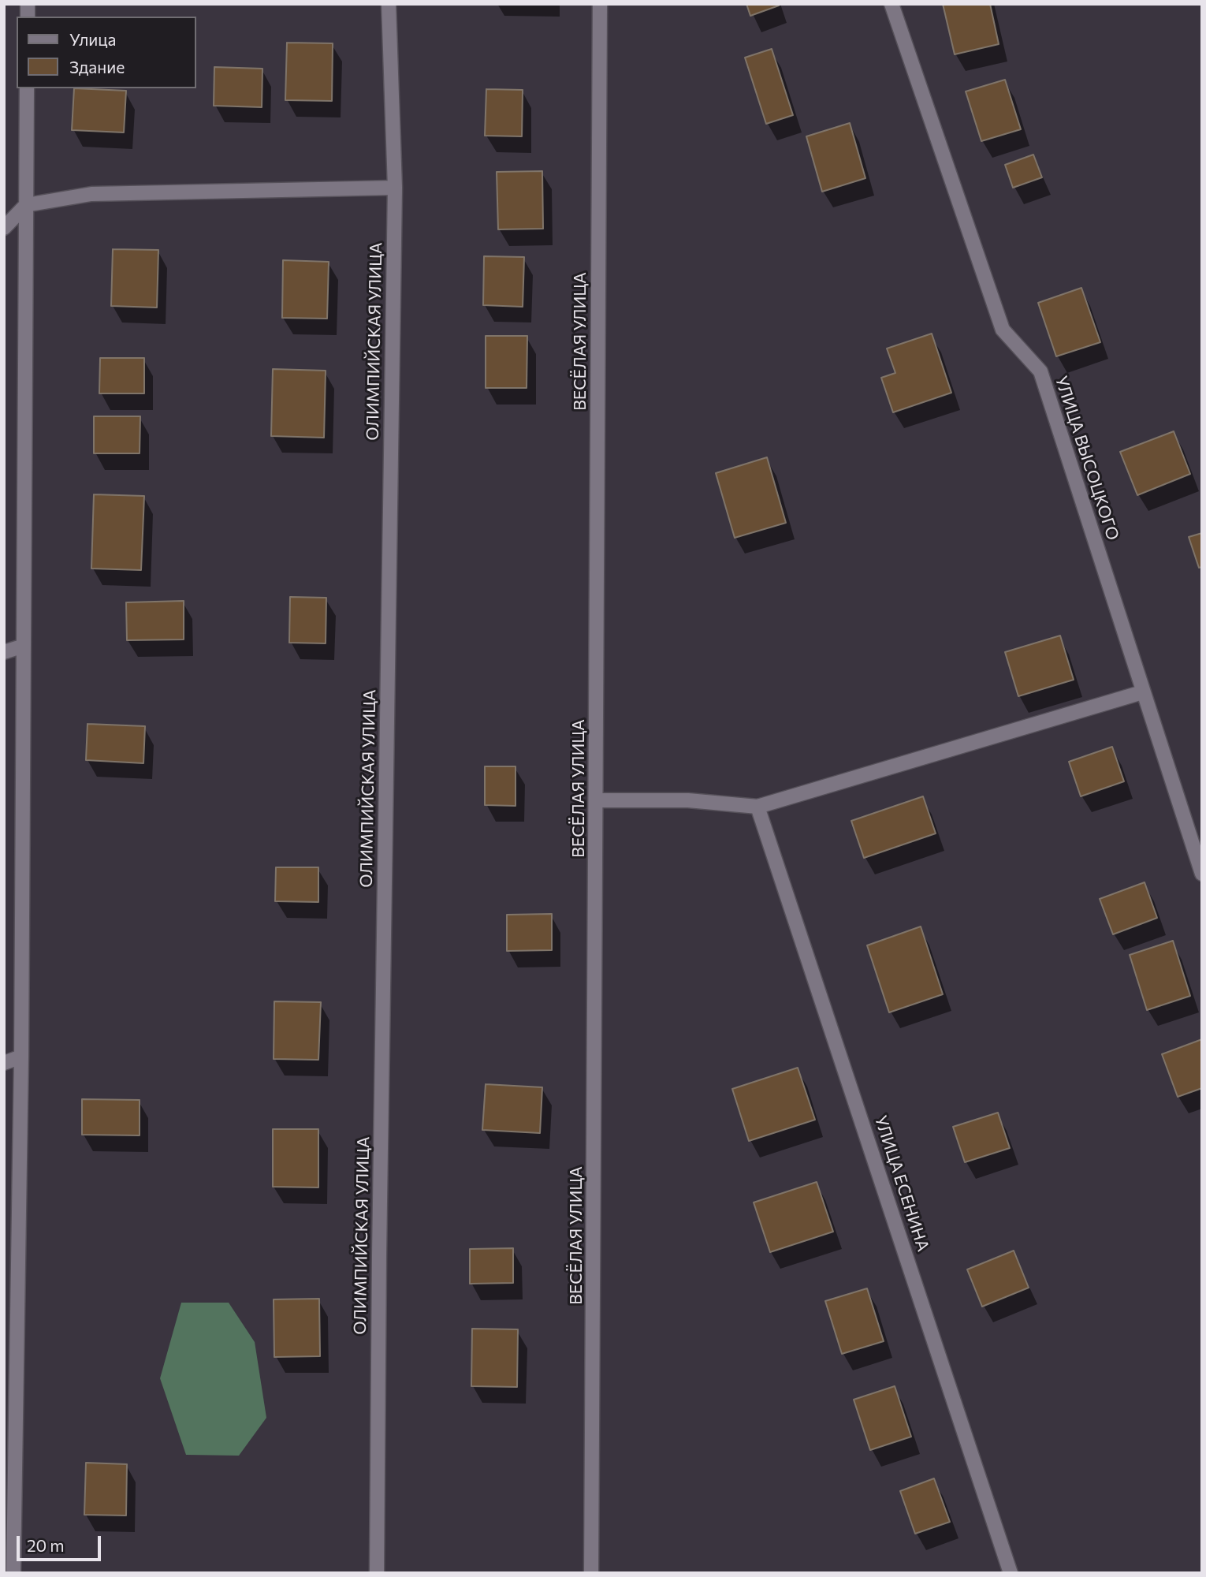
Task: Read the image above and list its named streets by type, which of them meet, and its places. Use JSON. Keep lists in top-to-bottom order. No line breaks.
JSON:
{"streets":{"street":["ОЛИМПИЙСКАЯ УЛИЦА","ВЕСЁЛАЯ УЛИЦА","УЛИЦА ВЫСОЦКОГО","УЛИЦА ЕСЕНИНА"]},"legend":["Улица","Здание"],"scale_bar":"20 m"}
